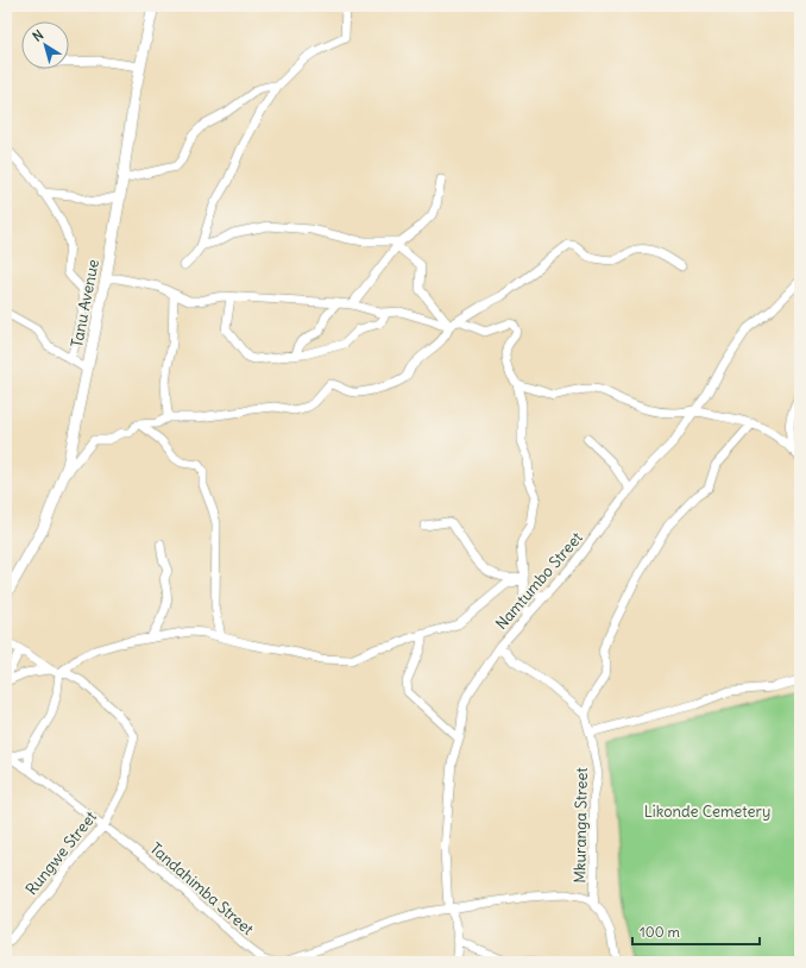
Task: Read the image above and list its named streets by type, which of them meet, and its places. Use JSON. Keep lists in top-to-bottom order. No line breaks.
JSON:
{"streets":{"street":["Tanu Avenue","Namtumbo Street","Mkuranga Street","Rungwe Street","Tandahimba Street"]},"crossings":[["Namtumbo Street","Tandahimba Street"],["Mkuranga Street","Tandahimba Street"],["Rungwe Street","Tandahimba Street"]],"parks":["Likonde Cemetery"],"scale_bar":"100 m","north":"top left"}
